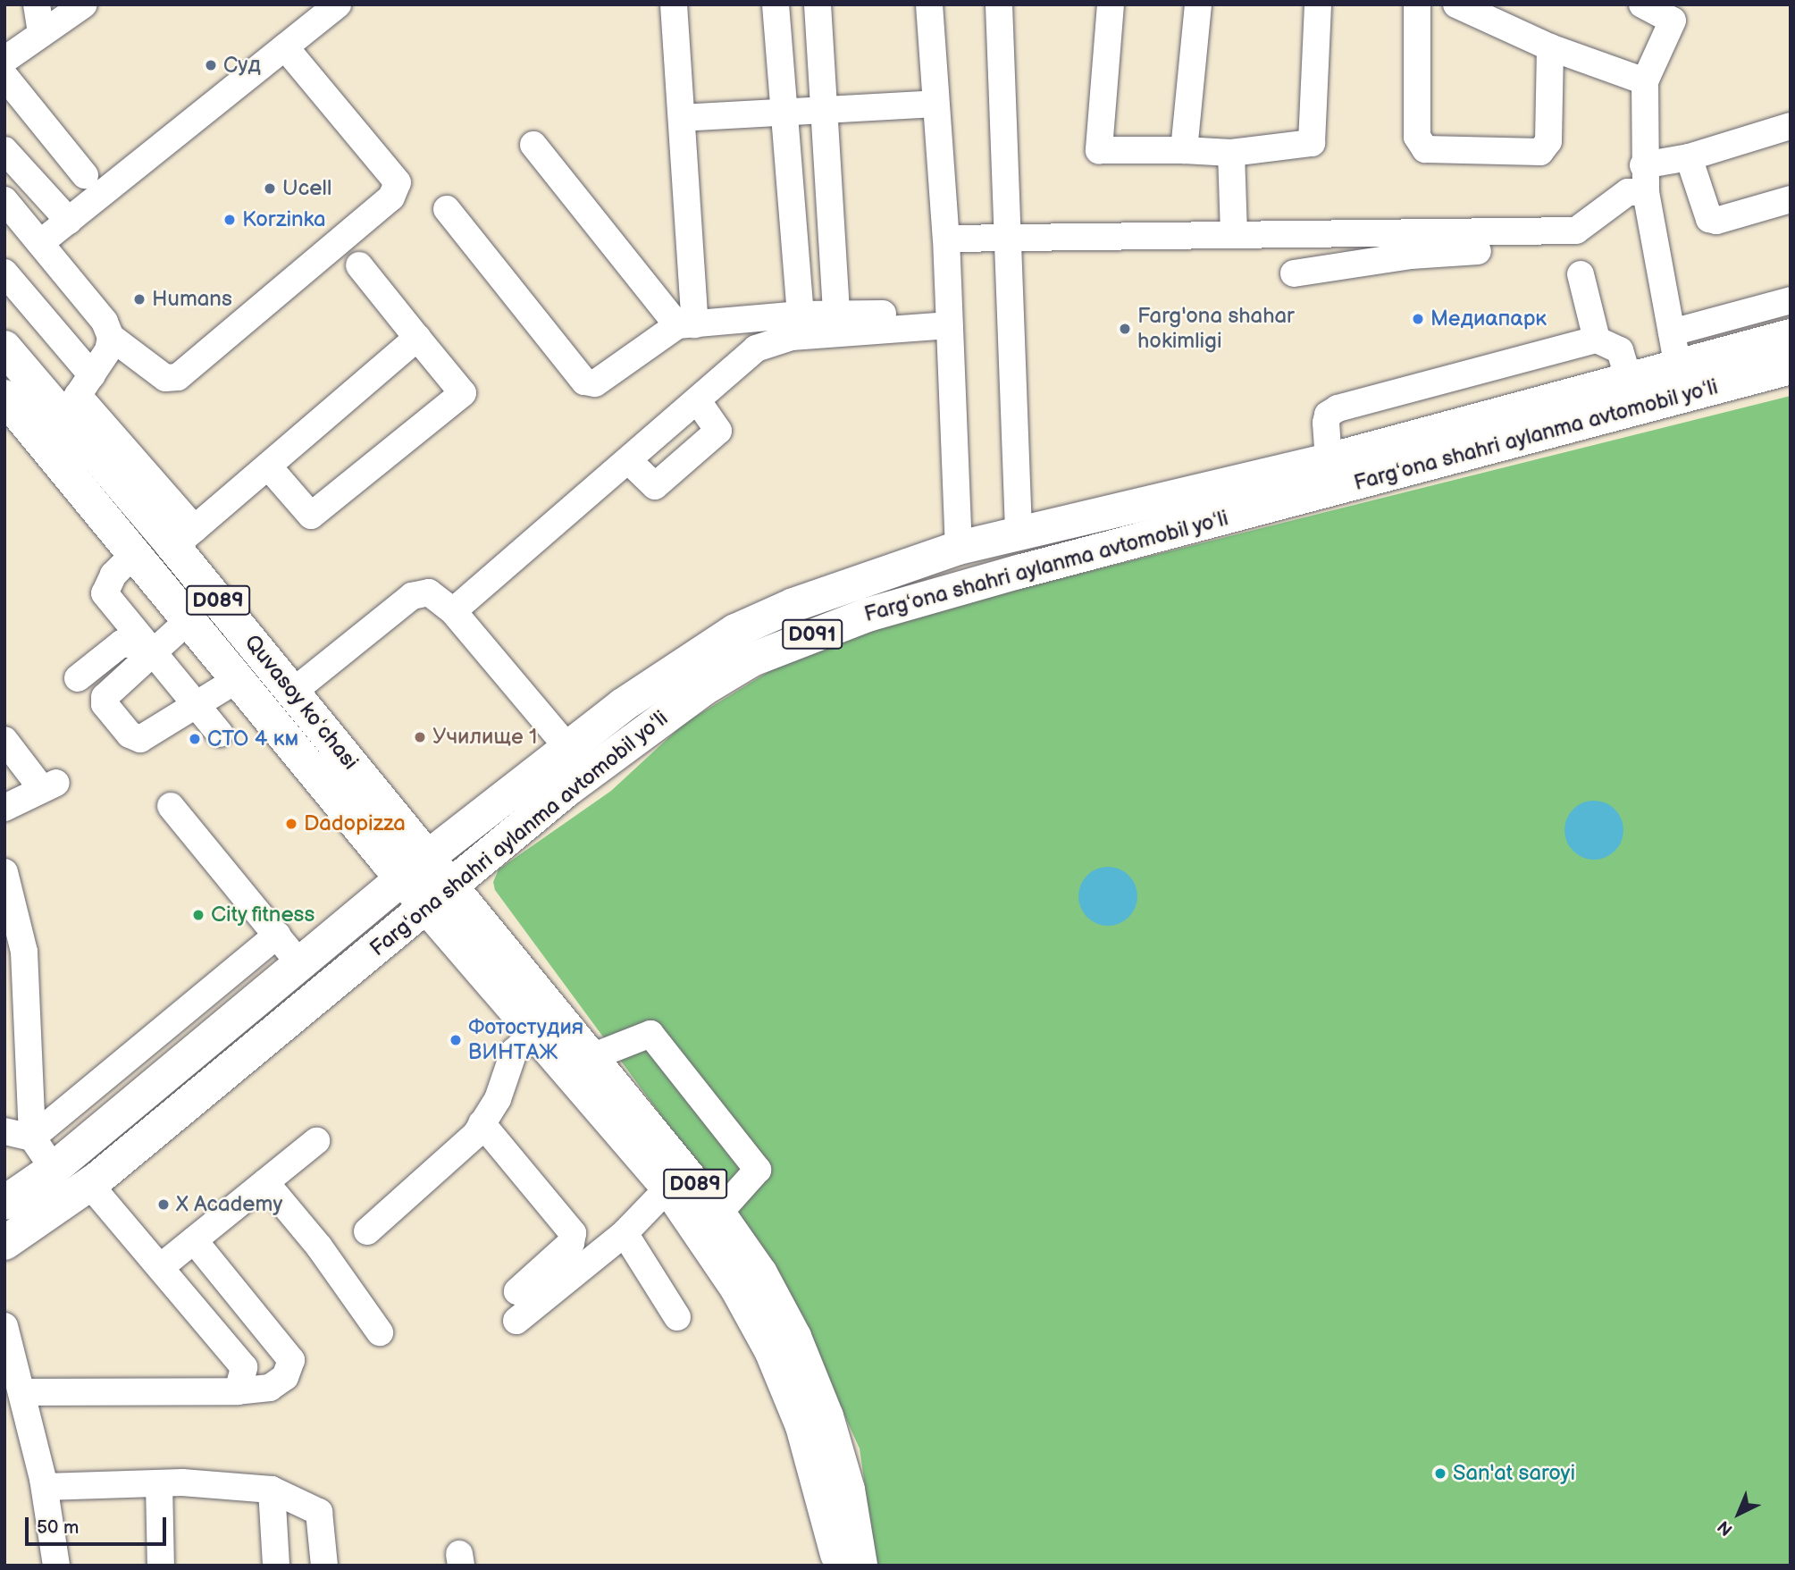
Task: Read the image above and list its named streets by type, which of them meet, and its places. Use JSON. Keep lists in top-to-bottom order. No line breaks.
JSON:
{"streets":{"main road":["Fargʻona shahri aylanma avtomobil yoʻli","D089","D091","Quvasoy koʻchasi"]},"crossings":[["Fargʻona shahri aylanma avtomobil yoʻli","D089"],["Fargʻona shahri aylanma avtomobil yoʻli","Quvasoy koʻchasi"],["D089","Quvasoy koʻchasi"]],"places":["Суд","Ucell","Korzinka","Humans","Медиапарк","Farg'ona shahar hokimligi","Училище 1","СТО 4 км","Dadopizza","City fitness","Фотостудия ВИНТАЖ","X Academy","San'at saroyi"],"scale_bar":"50 m","north":"bottom left"}
